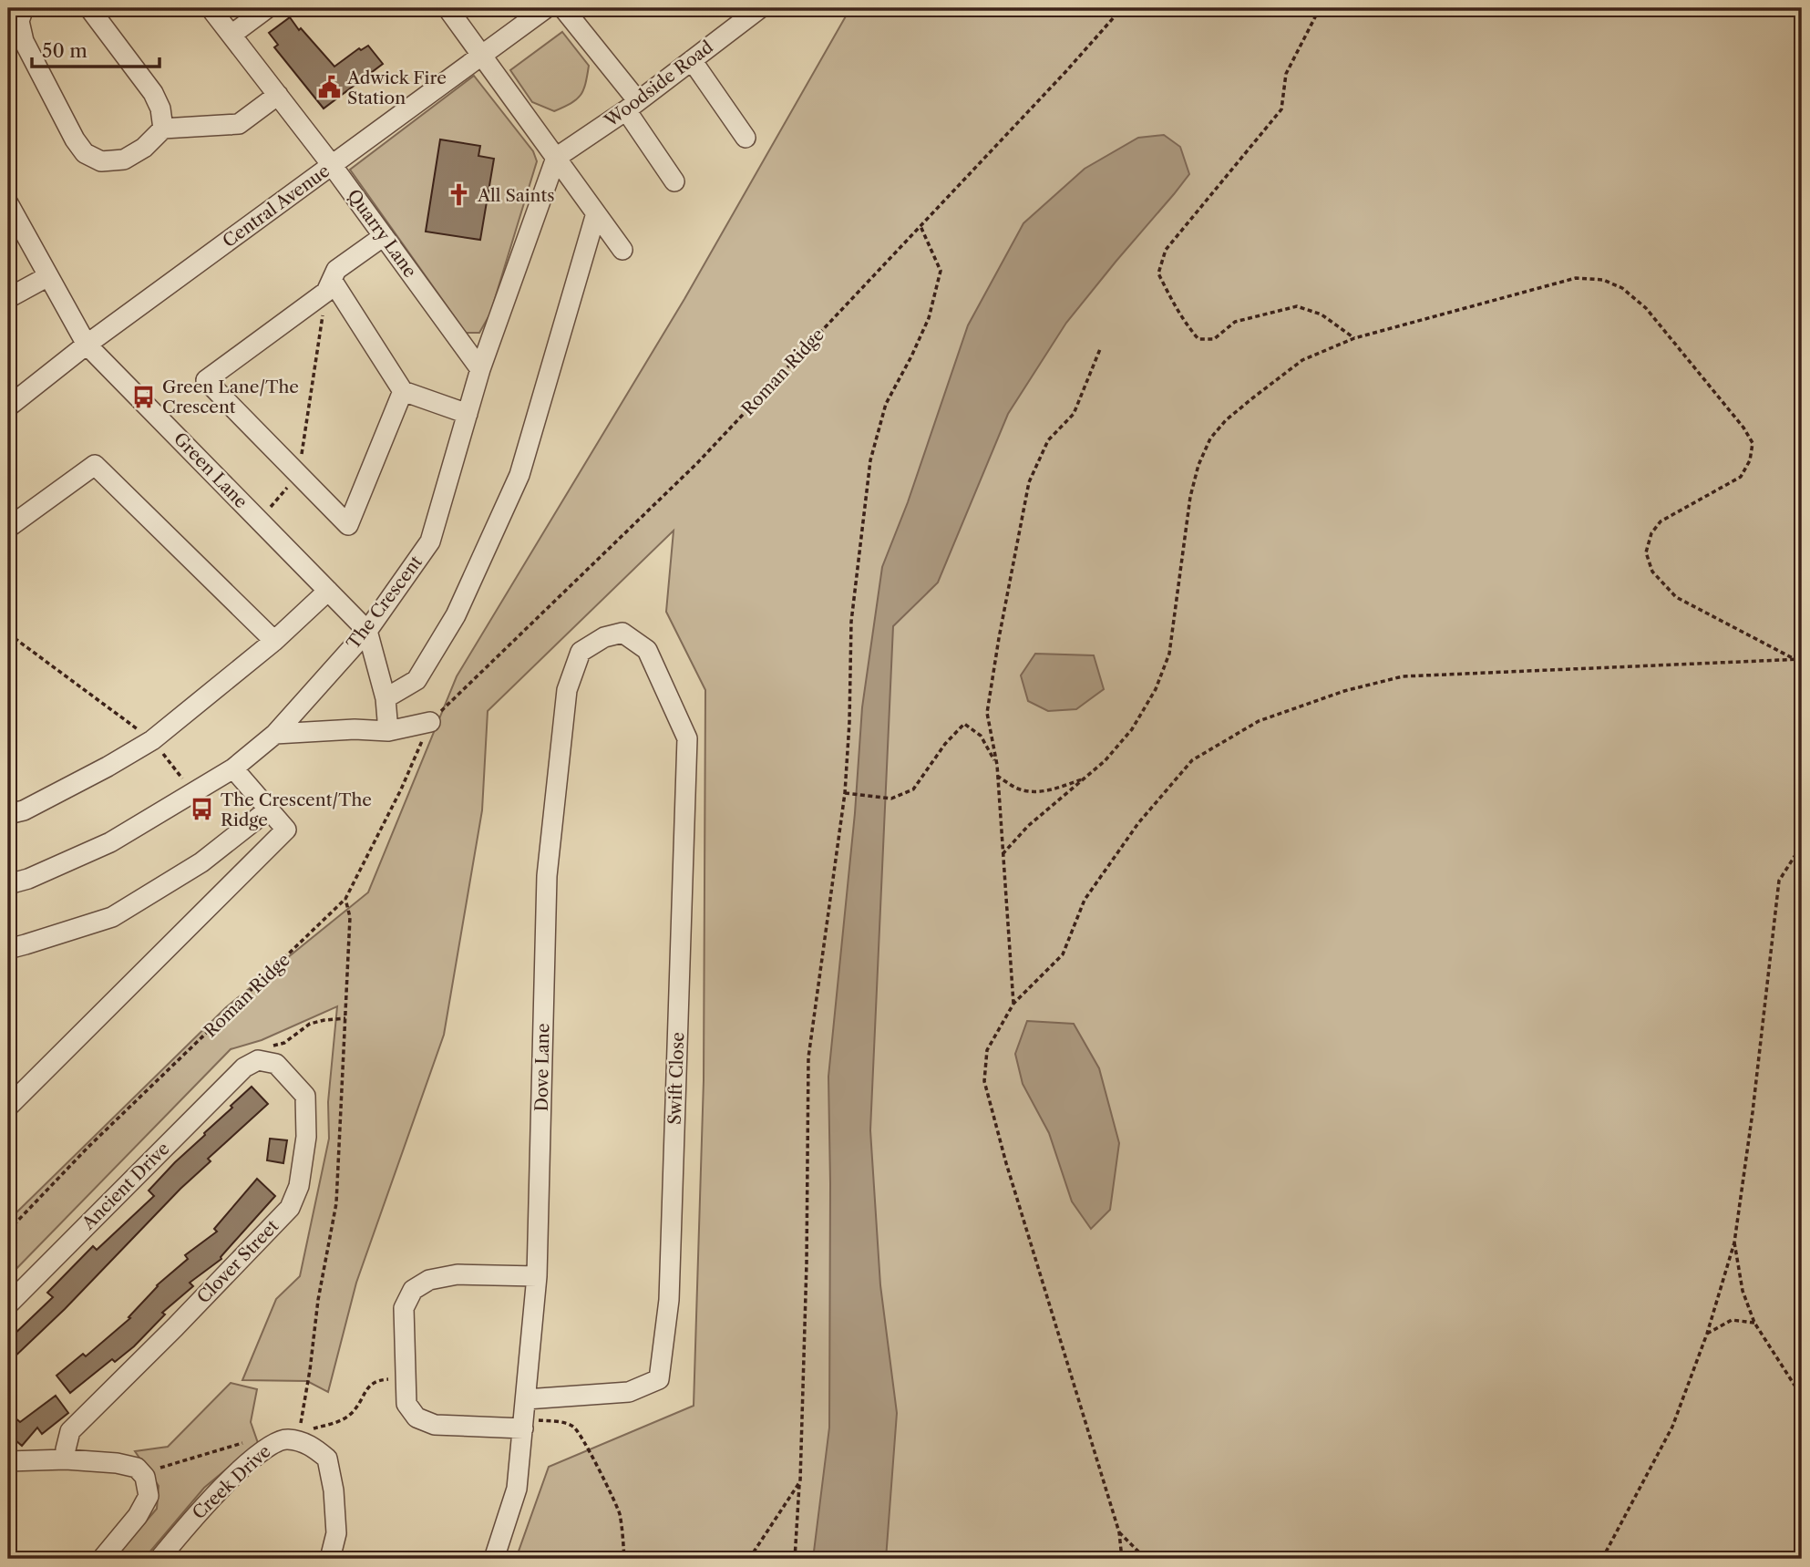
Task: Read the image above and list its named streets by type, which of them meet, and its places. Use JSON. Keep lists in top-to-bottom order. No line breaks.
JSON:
{"streets":{"street":["Woodside Road","Central Avenue","Quarry Lane","Green Lane","The Crescent","Dove Lane","Swift Close","Ancient Drive","Clover Street","Creek Drive"],"path":["Roman Ridge"]},"crossings":[["Woodside Road","The Crescent"],["Central Avenue","Quarry Lane"],["Central Avenue","Green Lane"],["Quarry Lane","The Crescent"],["Green Lane","The Crescent"],["Dove Lane","Swift Close"],["Ancient Drive","Clover Street"]],"places":{"public building":["Adwick Fire Station"],"church":["All Saints"],"bus stop":["Green Lane/The Crescent","The Crescent/The Ridge"]},"scale_bar":"50 m"}
